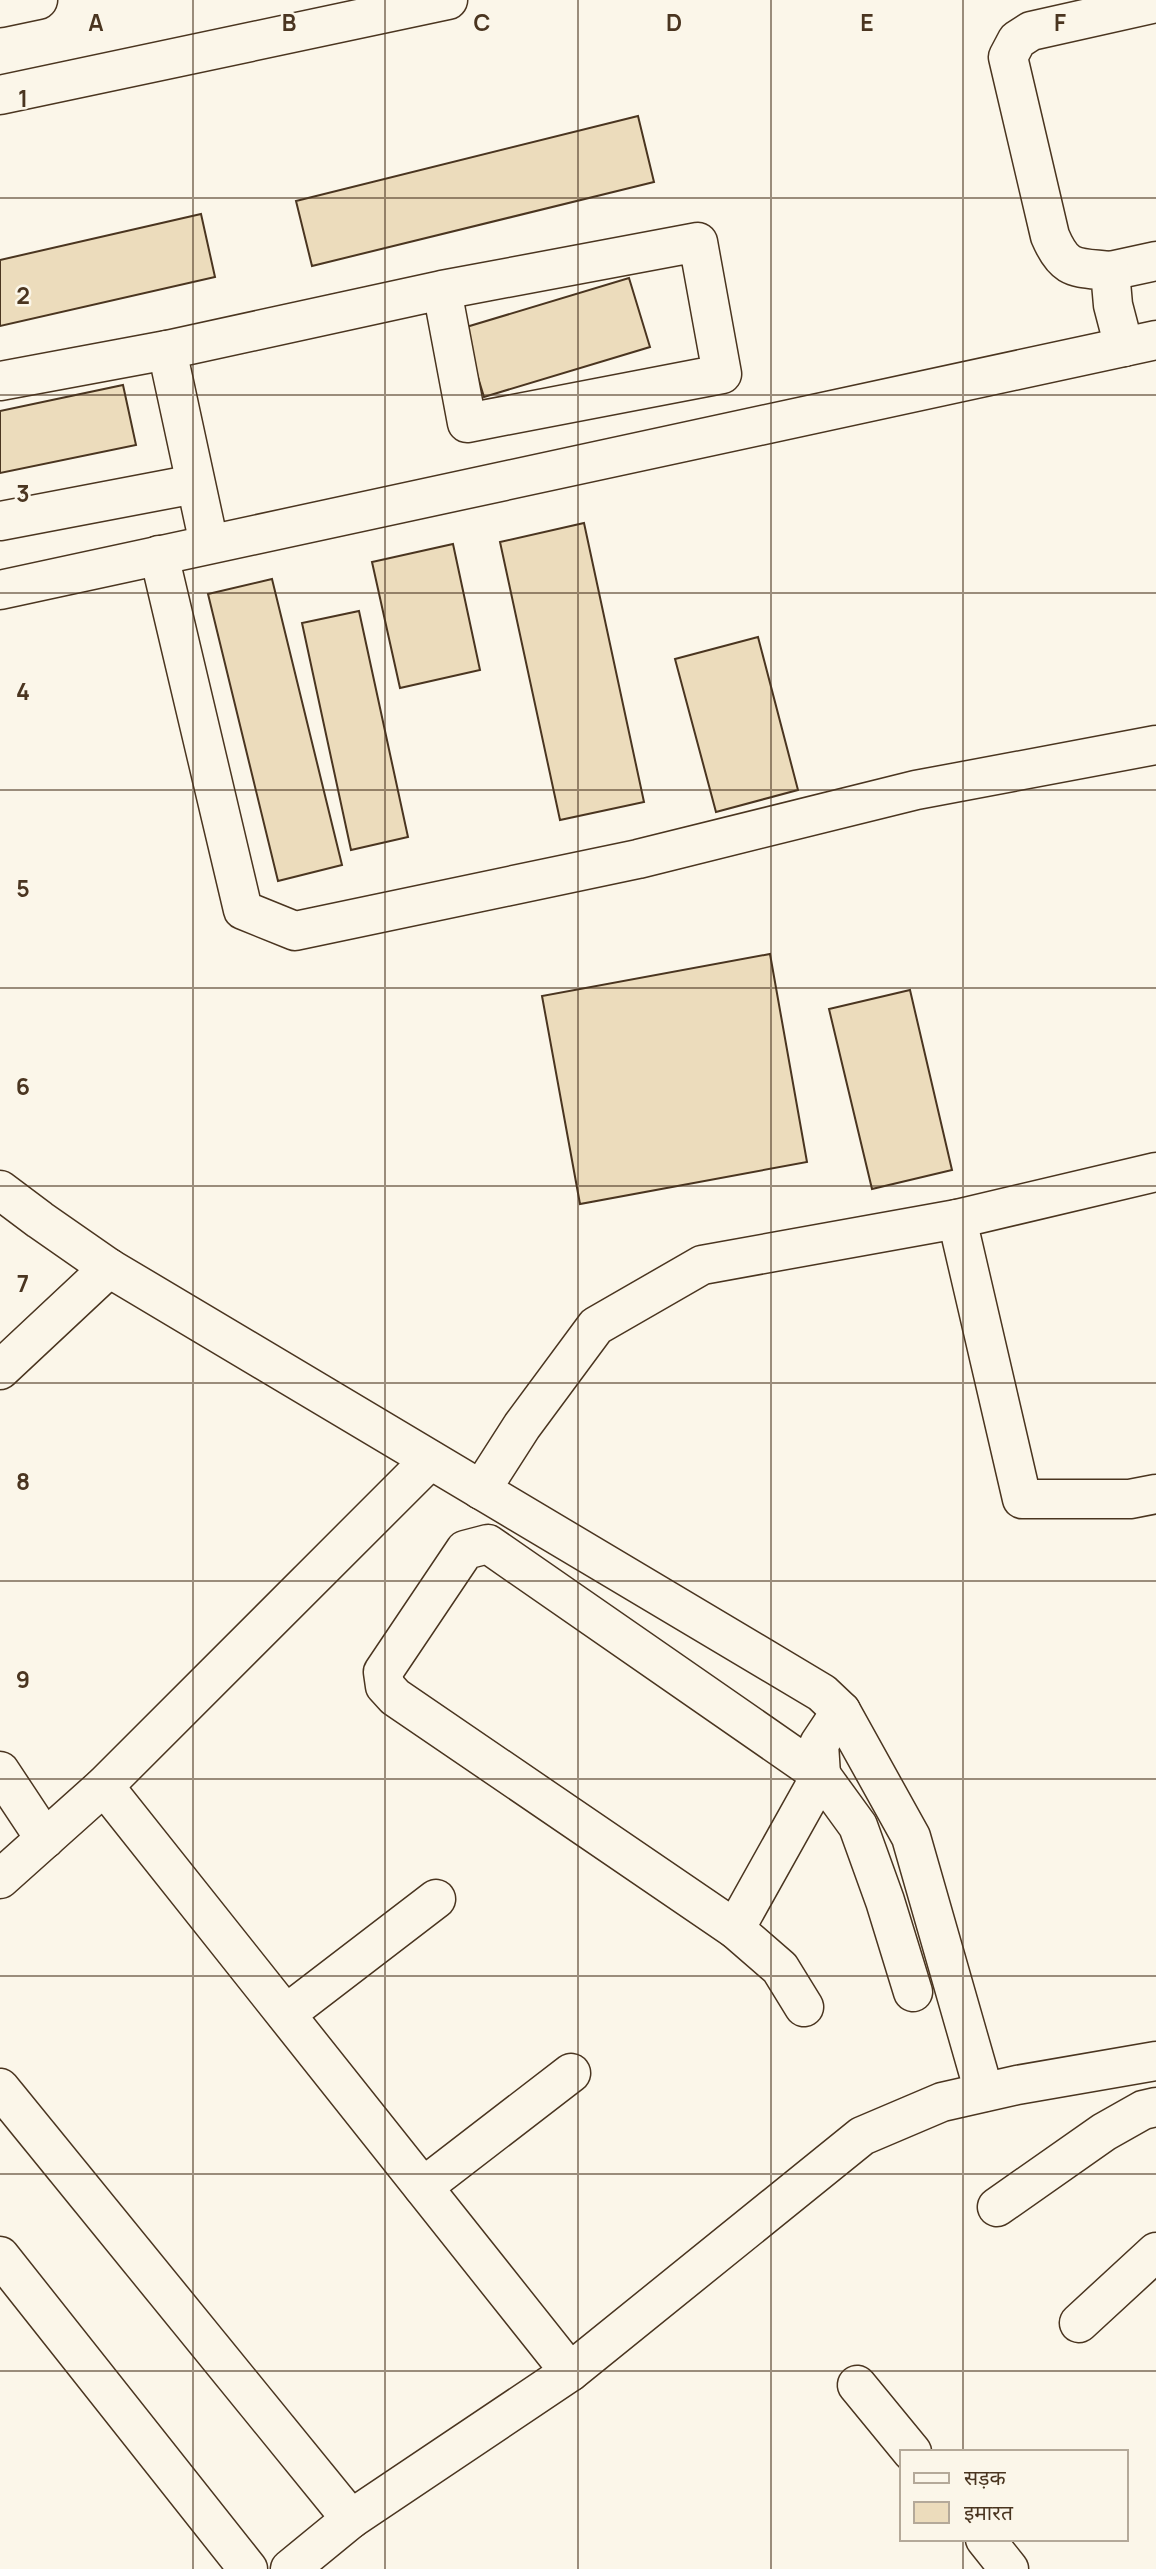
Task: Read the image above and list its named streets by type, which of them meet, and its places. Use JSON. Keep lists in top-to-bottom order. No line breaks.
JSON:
{"legend":["सड़क","इमारत"],"grid":{"columns":["A","B","C","D","E","F"],"rows":["1","2","3","4","5","6","7","8","9"]}}
